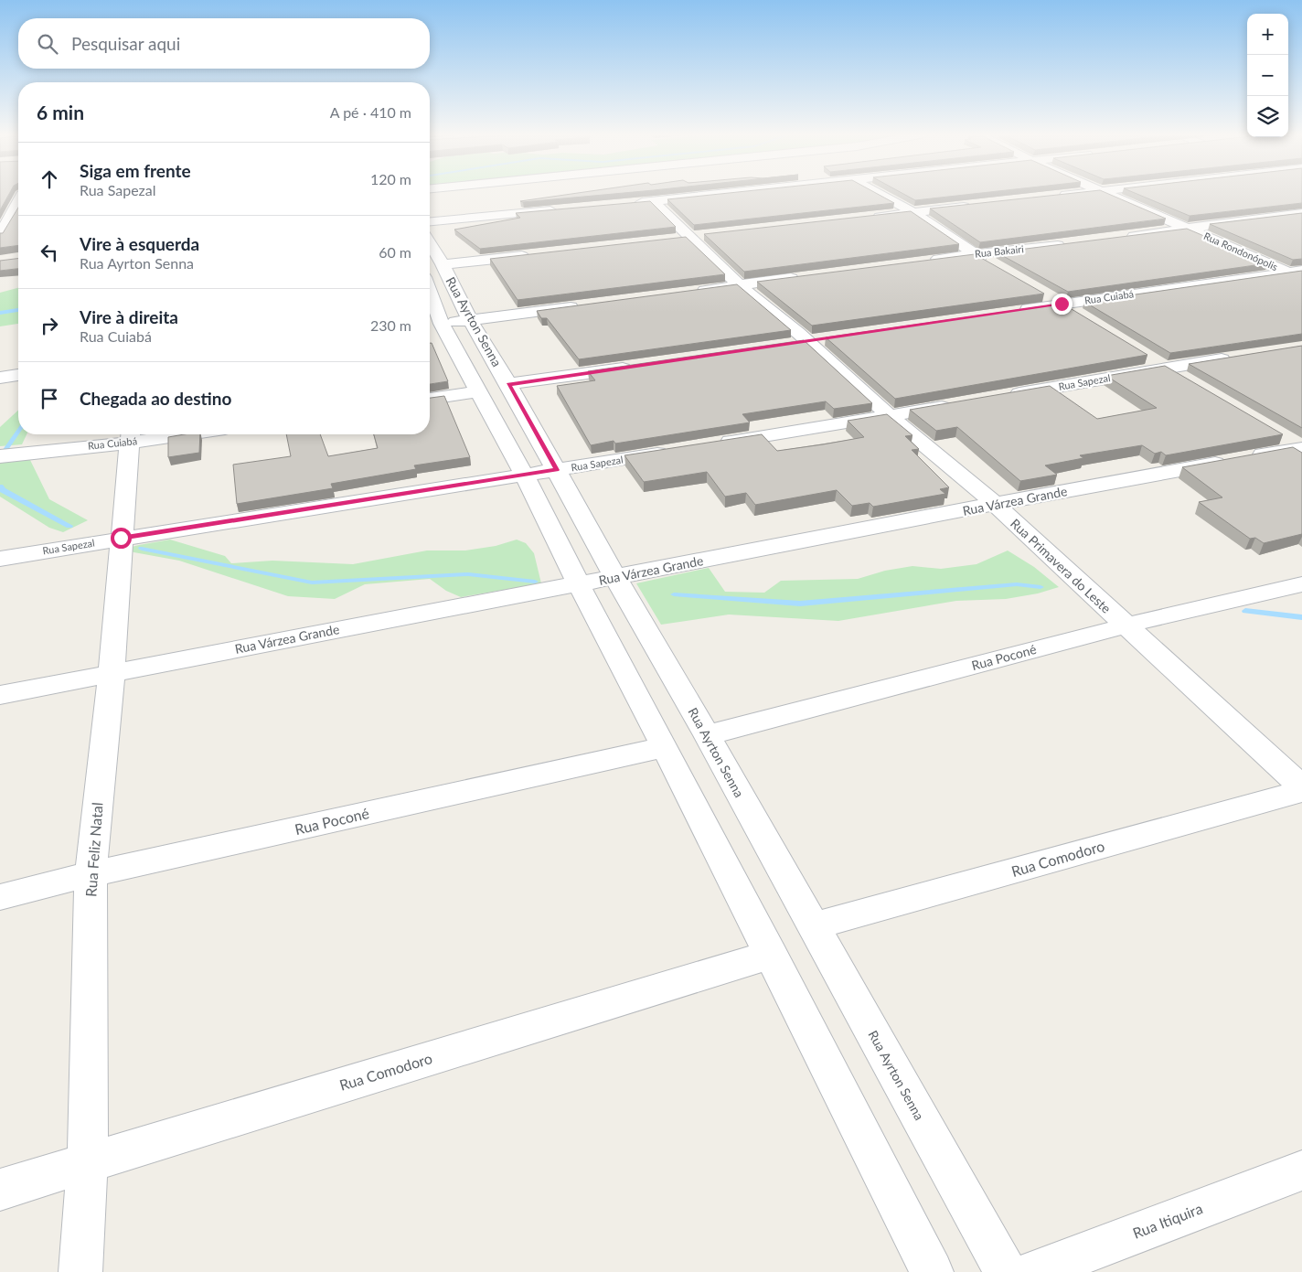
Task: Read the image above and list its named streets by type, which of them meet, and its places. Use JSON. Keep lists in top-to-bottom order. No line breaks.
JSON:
{"streets":{"street":["Rua Bakairi","Rua Rondonópolis","Rua Cuiabá","Rua Ayrton Senna","Rua Sapezal","Rua Várzea Grande","Rua Primavera do Leste","Rua Poconé","Rua Feliz Natal","Rua Comodoro","Rua Itiquira"]},"crossings":[["Rua Rondonópolis","Rua Cuiabá"],["Rua Cuiabá","Rua Feliz Natal"],["Rua Ayrton Senna","Rua Sapezal"],["Rua Ayrton Senna","Rua Várzea Grande"],["Rua Ayrton Senna","Rua Poconé"],["Rua Ayrton Senna","Rua Comodoro"],["Rua Sapezal","Rua Feliz Natal"],["Rua Várzea Grande","Rua Primavera do Leste"],["Rua Várzea Grande","Rua Feliz Natal"],["Rua Primavera do Leste","Rua Poconé"],["Rua Primavera do Leste","Rua Comodoro"],["Rua Poconé","Rua Feliz Natal"],["Rua Feliz Natal","Rua Comodoro"]],"page":{"map_buttons":["+","−"],"search":"Pesquisar aqui","heading":["6 min","A pé · 410 m"],"list":[["Siga em frente","Rua Sapezal","120 m"],["Vire à esquerda","Rua Ayrton Senna","60 m"],["Vire à direita","Rua Cuiabá","230 m"],"Chegada ao destino"]}}
